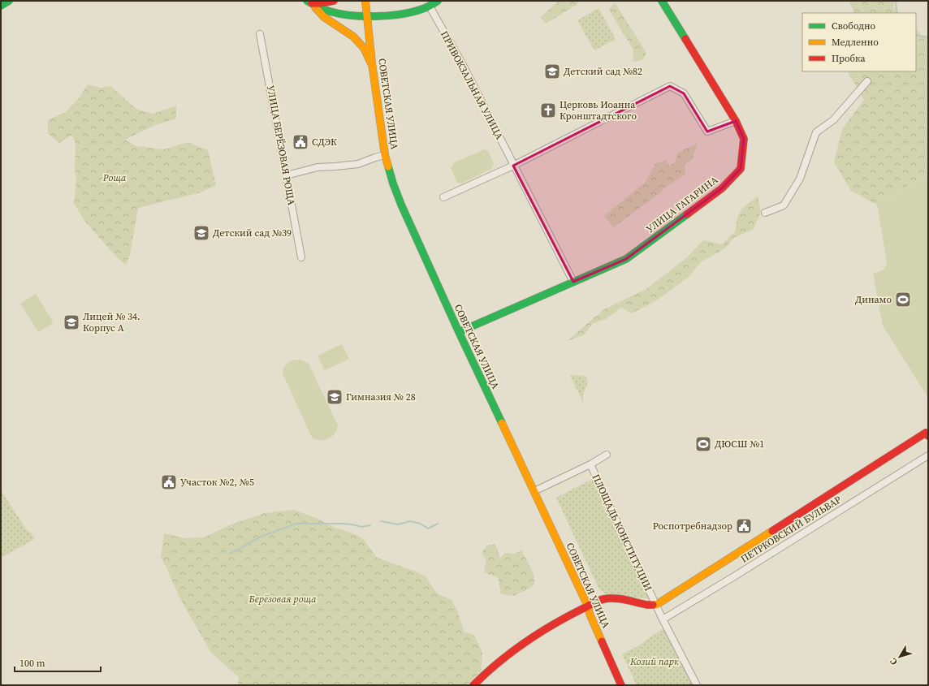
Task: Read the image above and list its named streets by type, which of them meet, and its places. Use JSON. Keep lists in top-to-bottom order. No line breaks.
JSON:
{"streets":{"street":["ПРИВОКЗАЛЬНАЯ УЛИЦА","СОВЕТСКАЯ УЛИЦА","УЛИЦА БЕРЁЗОВАЯ РОЩА","УЛИЦА ГАГАРИНА","ПЕТРКОВСКИЙ БУЛЬВАР","ПЛОЩАДЬ КОНСТИТУЦИИ"]},"crossings":[["ПРИВОКЗАЛЬНАЯ УЛИЦА","УЛИЦА ГАГАРИНА"],["СОВЕТСКАЯ УЛИЦА","УЛИЦА ГАГАРИНА"],["СОВЕТСКАЯ УЛИЦА","ПЛОЩАДЬ КОНСТИТУЦИИ"],["ПЕТРКОВСКИЙ БУЛЬВАР","ПЛОЩАДЬ КОНСТИТУЦИИ"]],"parks":["Роща","Берёзовая роща","Козий парк"],"places":{"school or university":["Детский сад №82","Детский сад №39","Лицей № 34. Корпус А","Гимназия № 28"],"church":["Церковь Иоанна Кронштадтского"],"public building":["СДЭК","Участок №2, №5","Роспотребнадзор"],"sports":["Динамо","ДЮСШ №1"]},"legend":["Свободно","Медленно","Пробка"],"scale_bar":"100 m","north":"bottom left"}
